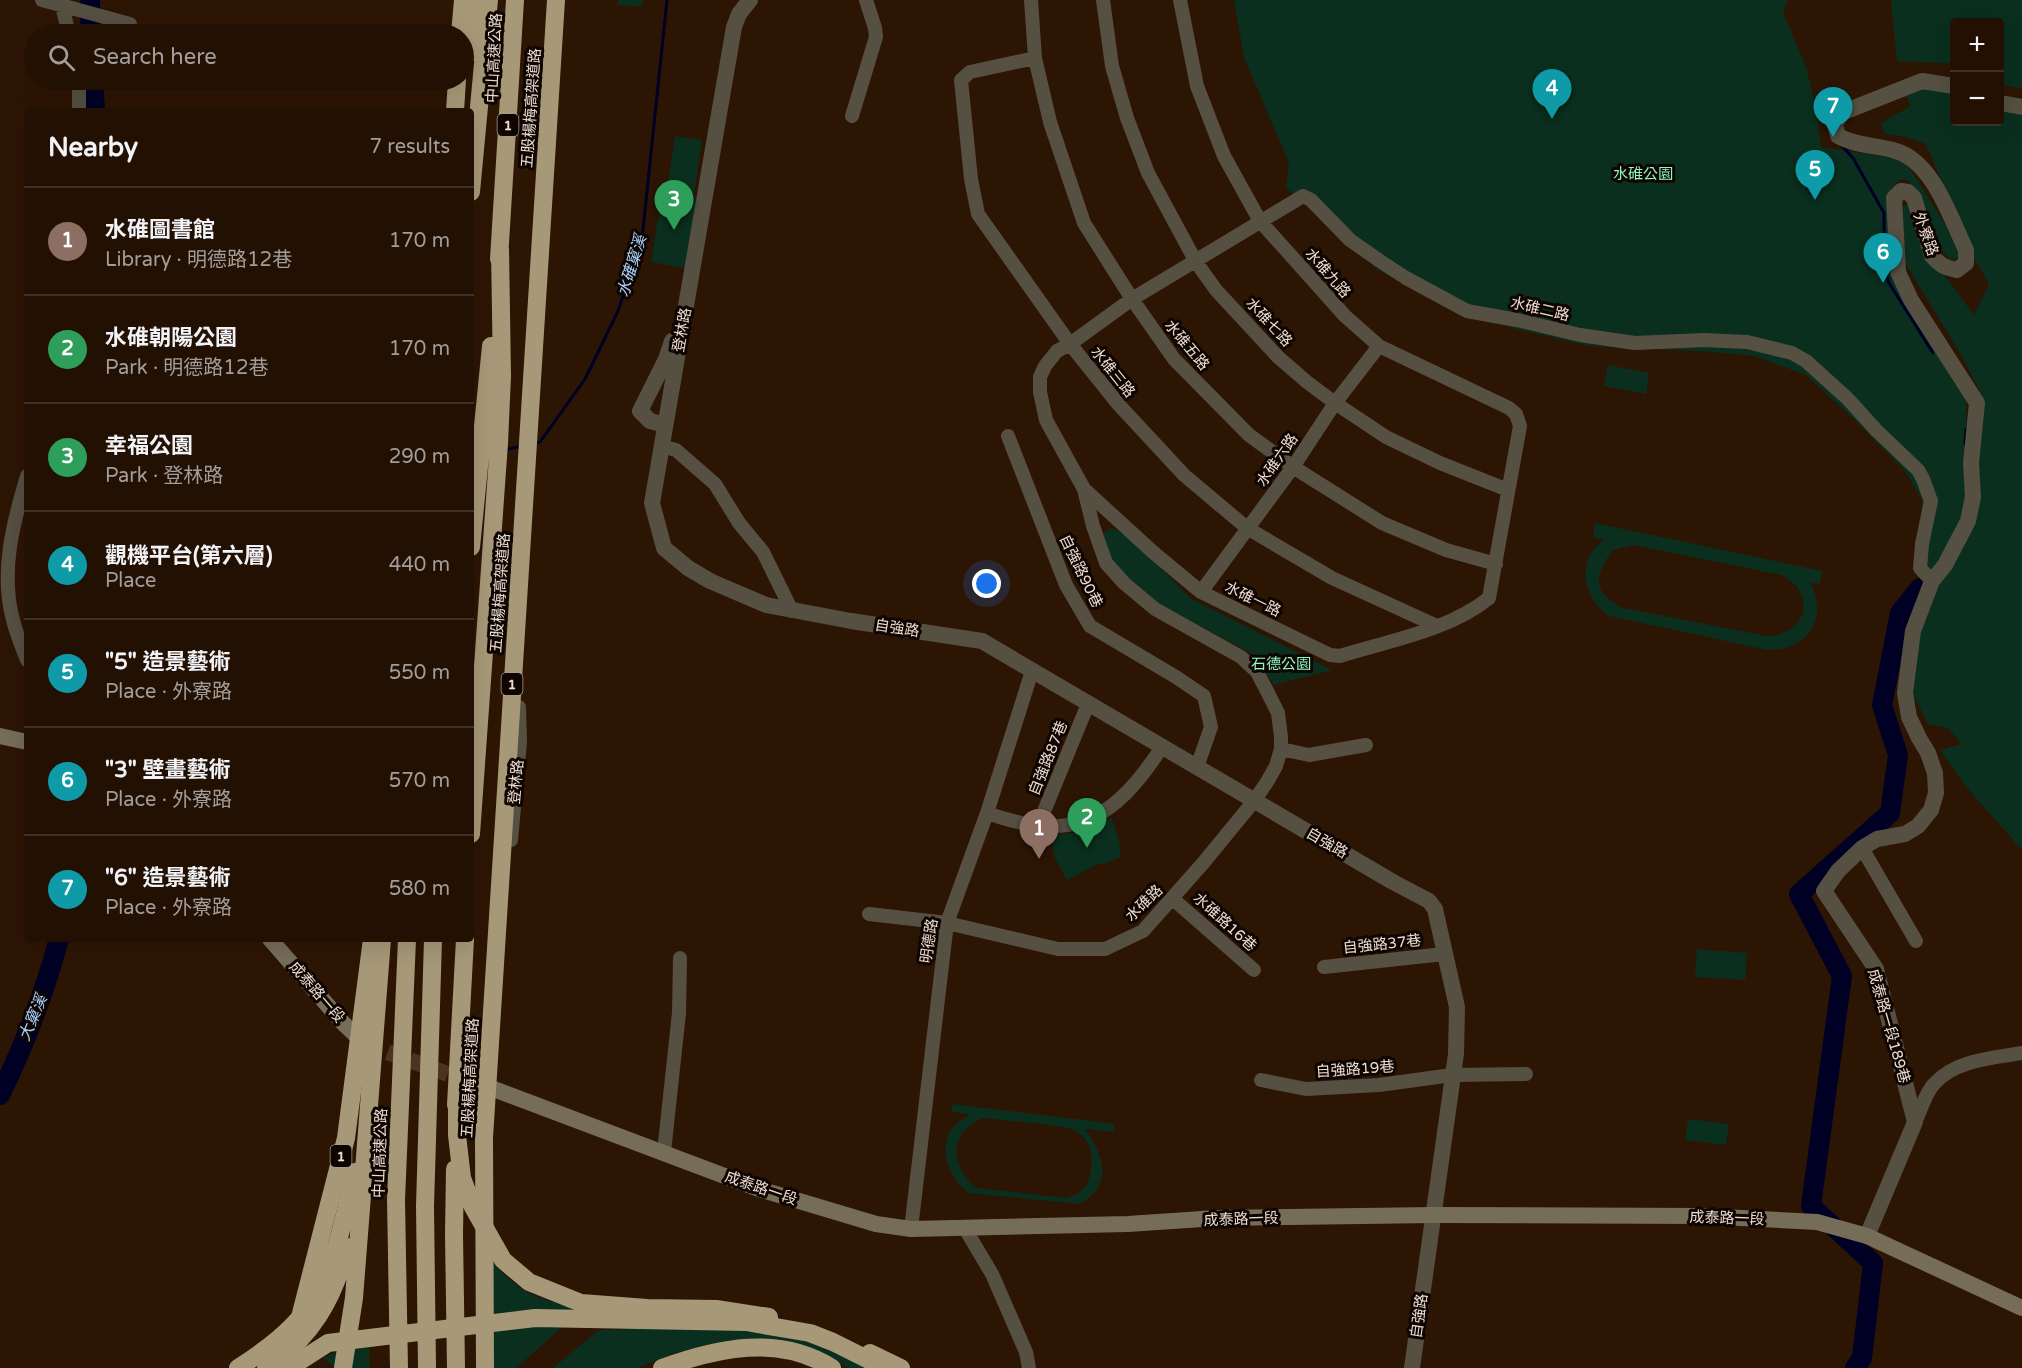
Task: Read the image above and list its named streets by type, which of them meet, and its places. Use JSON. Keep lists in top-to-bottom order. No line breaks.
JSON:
{"streets":{"highway":["中山高速公路","五股楊梅高架道路","1"],"main road":["成泰路一段"],"street":["外寮路","水碓九路","水碓二路","水碓七路","登林路","水碓五路","水碓三路","水碓六路","自強路90巷","水碓一路","自強路","自強路87巷","水碓路","水碓路16巷","明德路","自強路37巷","成泰路一段189巷","自強路19巷"]},"crossings":[["外寮路","水碓二路"],["外寮路","成泰路一段189巷"],["水碓九路","水碓二路"],["水碓九路","水碓七路"],["水碓九路","水碓六路"],["水碓二路","水碓七路"],["水碓二路","水碓五路"],["水碓二路","水碓三路"],["水碓二路","水碓一路"],["水碓二路","成泰路一段189巷"],["水碓七路","水碓六路"],["登林路","自強路"],["登林路","成泰路一段"],["水碓五路","水碓三路"],["水碓五路","水碓六路"],["水碓五路","水碓一路"],["水碓三路","水碓六路"],["水碓三路","水碓一路"],["水碓六路","水碓一路"],["自強路90巷","自強路"],["水碓一路","自強路"],["水碓一路","水碓路"],["自強路","自強路87巷"],["自強路","水碓路"],["自強路","明德路"],["自強路","自強路37巷"],["自強路","成泰路一段"],["自強路","自強路19巷"],["水碓路","水碓路16巷"],["水碓路","明德路"],["明德路","成泰路一段"],["成泰路一段","成泰路一段189巷"]],"water":["水確窠溪","大窠溪"],"parks":["水碓公園","石德公園"],"page":{"map_buttons":["+","−"],"search":"Search here","pins":["4","7","5","3","6","2","1"],"heading":["Nearby","7 results"],"list":[{"mark":"1","name":"水碓圖書館","note":"Library · 明德路12巷","value":"170 m"},{"mark":"2","name":"水碓朝陽公園","note":"Park · 明德路12巷","value":"170 m"},{"mark":"3","name":"幸福公園","note":"Park · 登林路","value":"290 m"},{"mark":"4","name":"觀機平台(第六層)","note":"Place","value":"440 m"},{"mark":"5","name":"\"5\" 造景藝術","note":"Place · 外寮路","value":"550 m"},{"mark":"6","name":"\"3\" 壁畫藝術","note":"Place · 外寮路","value":"570 m"},{"mark":"7","name":"\"6\" 造景藝術","note":"Place · 外寮路","value":"580 m"}]}}
